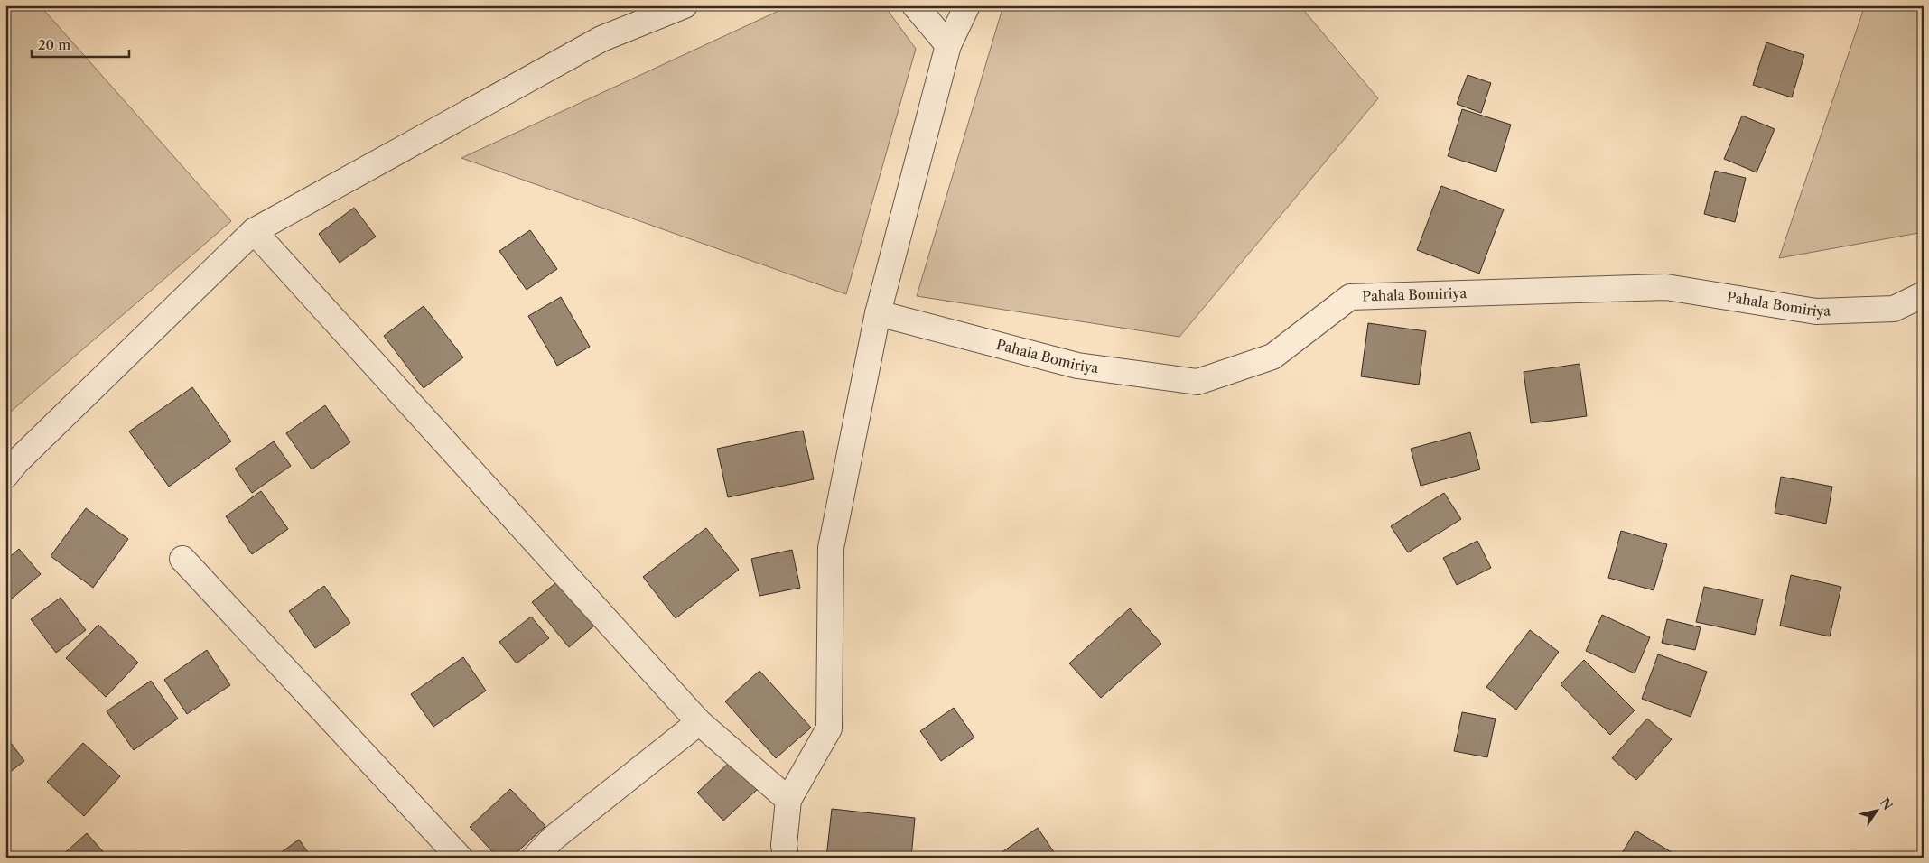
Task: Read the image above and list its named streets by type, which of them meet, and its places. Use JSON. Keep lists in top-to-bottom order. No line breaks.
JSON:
{"streets":{"street":["Pahala Bomiriya"]},"scale_bar":"20 m","north":"top right"}
